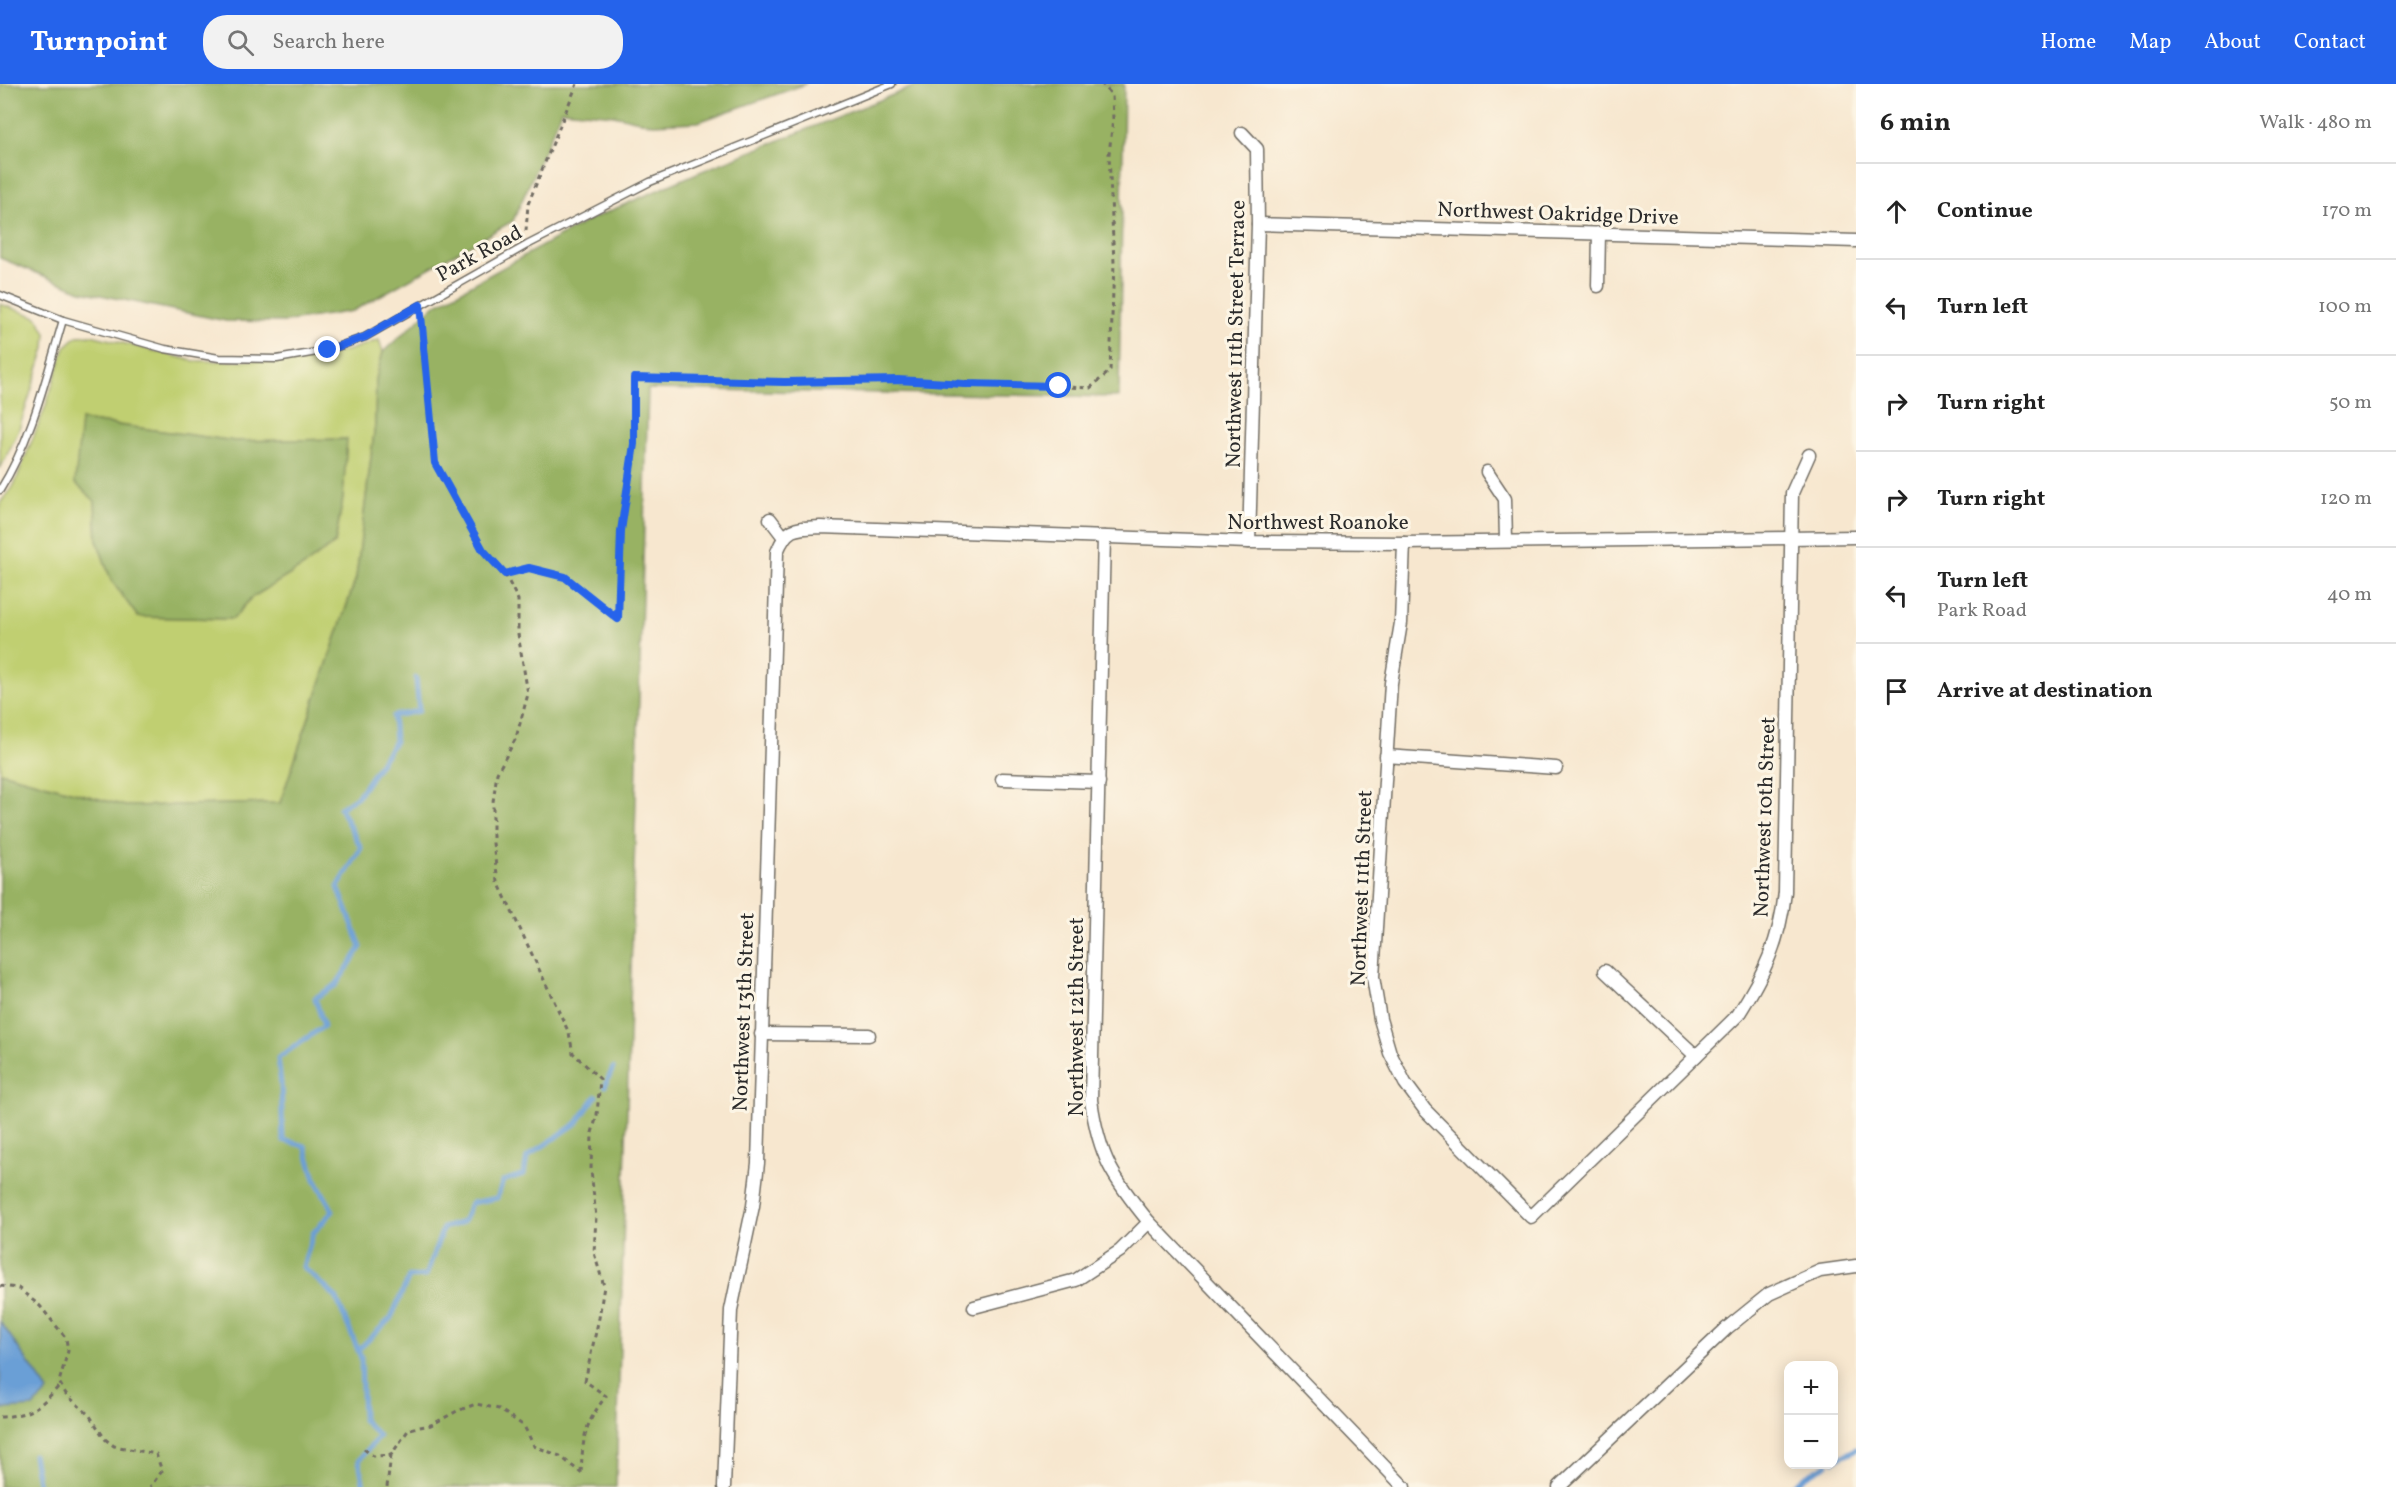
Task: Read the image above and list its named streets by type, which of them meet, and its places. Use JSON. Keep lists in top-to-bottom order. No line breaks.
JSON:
{"streets":{"street":["Northwest Oakridge Drive","Northwest 11th Street Terrace","Northwest Roanoke","Northwest 10th Street","Northwest 11th Street","Northwest 13th Street","Northwest 12th Street"],"lane":["Park Road"]},"crossings":[["Northwest Oakridge Drive","Northwest 11th Street Terrace"],["Northwest 11th Street Terrace","Northwest Roanoke"],["Northwest Roanoke","Northwest 10th Street"],["Northwest Roanoke","Northwest 11th Street"],["Northwest Roanoke","Northwest 13th Street"],["Northwest Roanoke","Northwest 12th Street"],["Northwest 10th Street","Northwest 11th Street"]],"page":{"header":"Turnpoint","search":"Search here","nav":["Home","Map","About","Contact"],"heading":["6 min","Walk · 480 m"],"list":[["Continue","170 m"],["Turn left","100 m"],["Turn right","50 m"],["Turn right","120 m"],["Turn left","Park Road","40 m"],"Arrive at destination"],"map_buttons":["+","−"]}}
